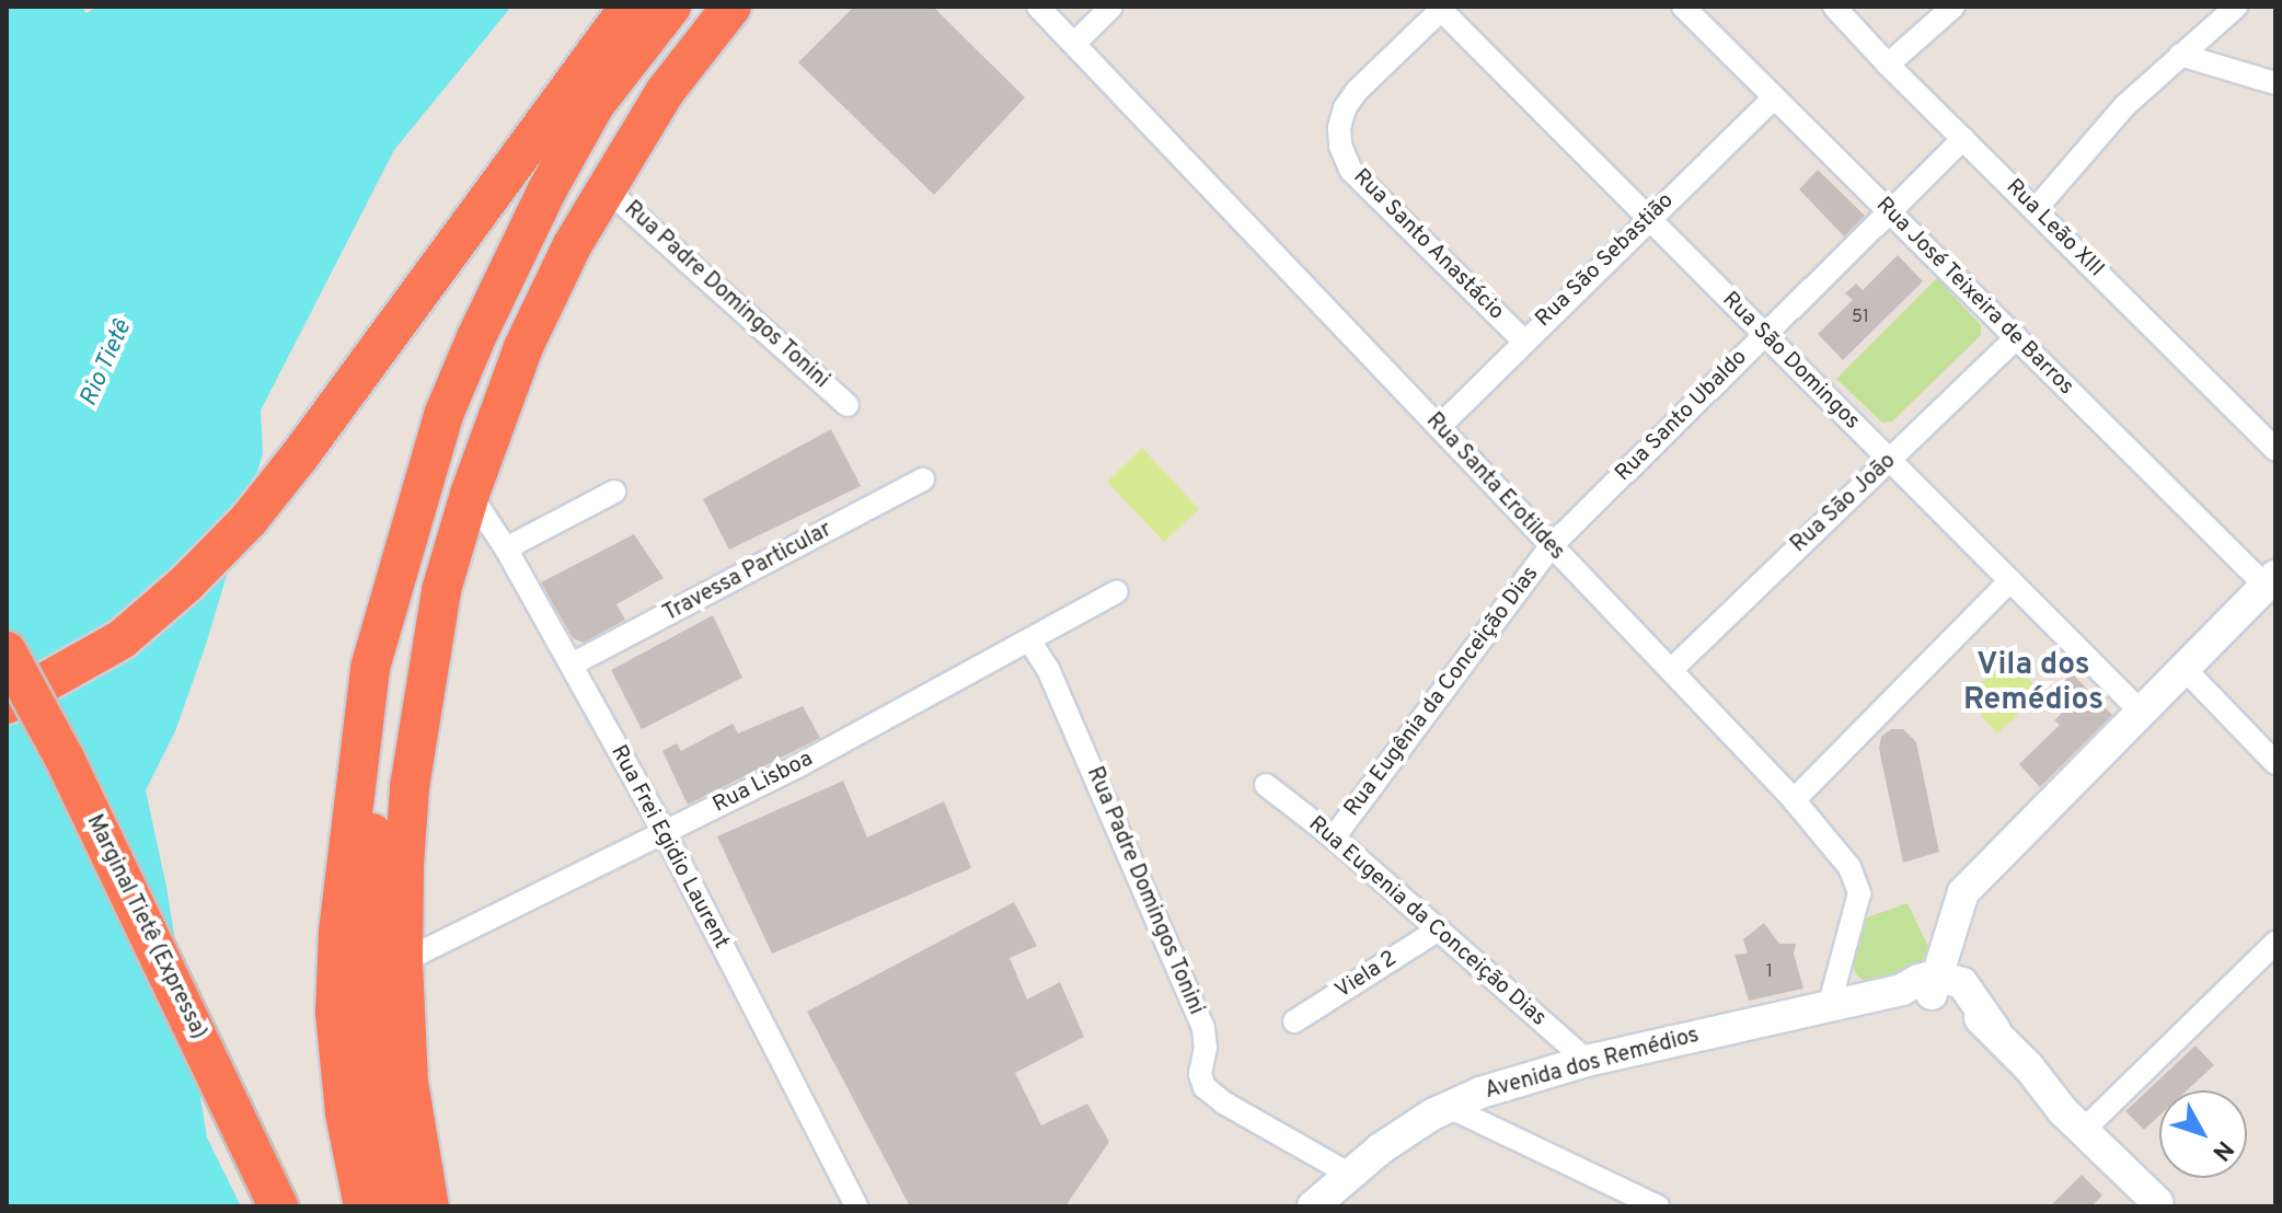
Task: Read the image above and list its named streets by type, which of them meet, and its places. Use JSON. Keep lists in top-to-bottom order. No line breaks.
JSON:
{"streets":{"highway":["Marginal Tietê (Expressa)"],"main road":["Avenida dos Remédios"],"street":["Rua Leão XIII","Rua Santo Anastácio","Rua São Sebastião","Rua Padre Domingos Tonini","Rua José Teixeira de Barros","Rua São Domingos","Rua Santo Ubaldo","Rua Santa Erotildes","Rua São João","Travessa Particular","Rua Eugênia da Conceição Dias","Rua Lisboa","Rua Frei Egidio Laurent","Rua Eugenia da Conceição Dias","Viela 2"]},"crossings":[["Rua Leão XIII","Rua Santo Ubaldo"],["Rua Santo Anastácio","Rua São Sebastião"],["Rua Santo Anastácio","Rua São Domingos"],["Rua São Sebastião","Rua José Teixeira de Barros"],["Rua São Sebastião","Rua São Domingos"],["Rua São Sebastião","Rua Santa Erotildes"],["Rua Padre Domingos Tonini","Rua Lisboa"],["Rua Padre Domingos Tonini","Avenida dos Remédios"],["Rua José Teixeira de Barros","Rua Santo Ubaldo"],["Rua José Teixeira de Barros","Rua São João"],["Rua São Domingos","Rua Santo Ubaldo"],["Rua São Domingos","Rua São João"],["Rua Santo Ubaldo","Rua Santa Erotildes"],["Rua Santo Ubaldo","Rua Eugênia da Conceição Dias"],["Rua Santa Erotildes","Rua São João"],["Rua Santa Erotildes","Rua Eugênia da Conceição Dias"],["Rua Santa Erotildes","Avenida dos Remédios"],["Travessa Particular","Rua Frei Egidio Laurent"],["Rua Eugênia da Conceição Dias","Rua Eugenia da Conceição Dias"],["Rua Lisboa","Rua Frei Egidio Laurent"],["Rua Eugenia da Conceição Dias","Viela 2"],["Rua Eugenia da Conceição Dias","Avenida dos Remédios"]],"districts":["Vila dos Remédios"],"water":["Rio Tietê"],"house_numbers":["51","1"],"north":"bottom right"}
